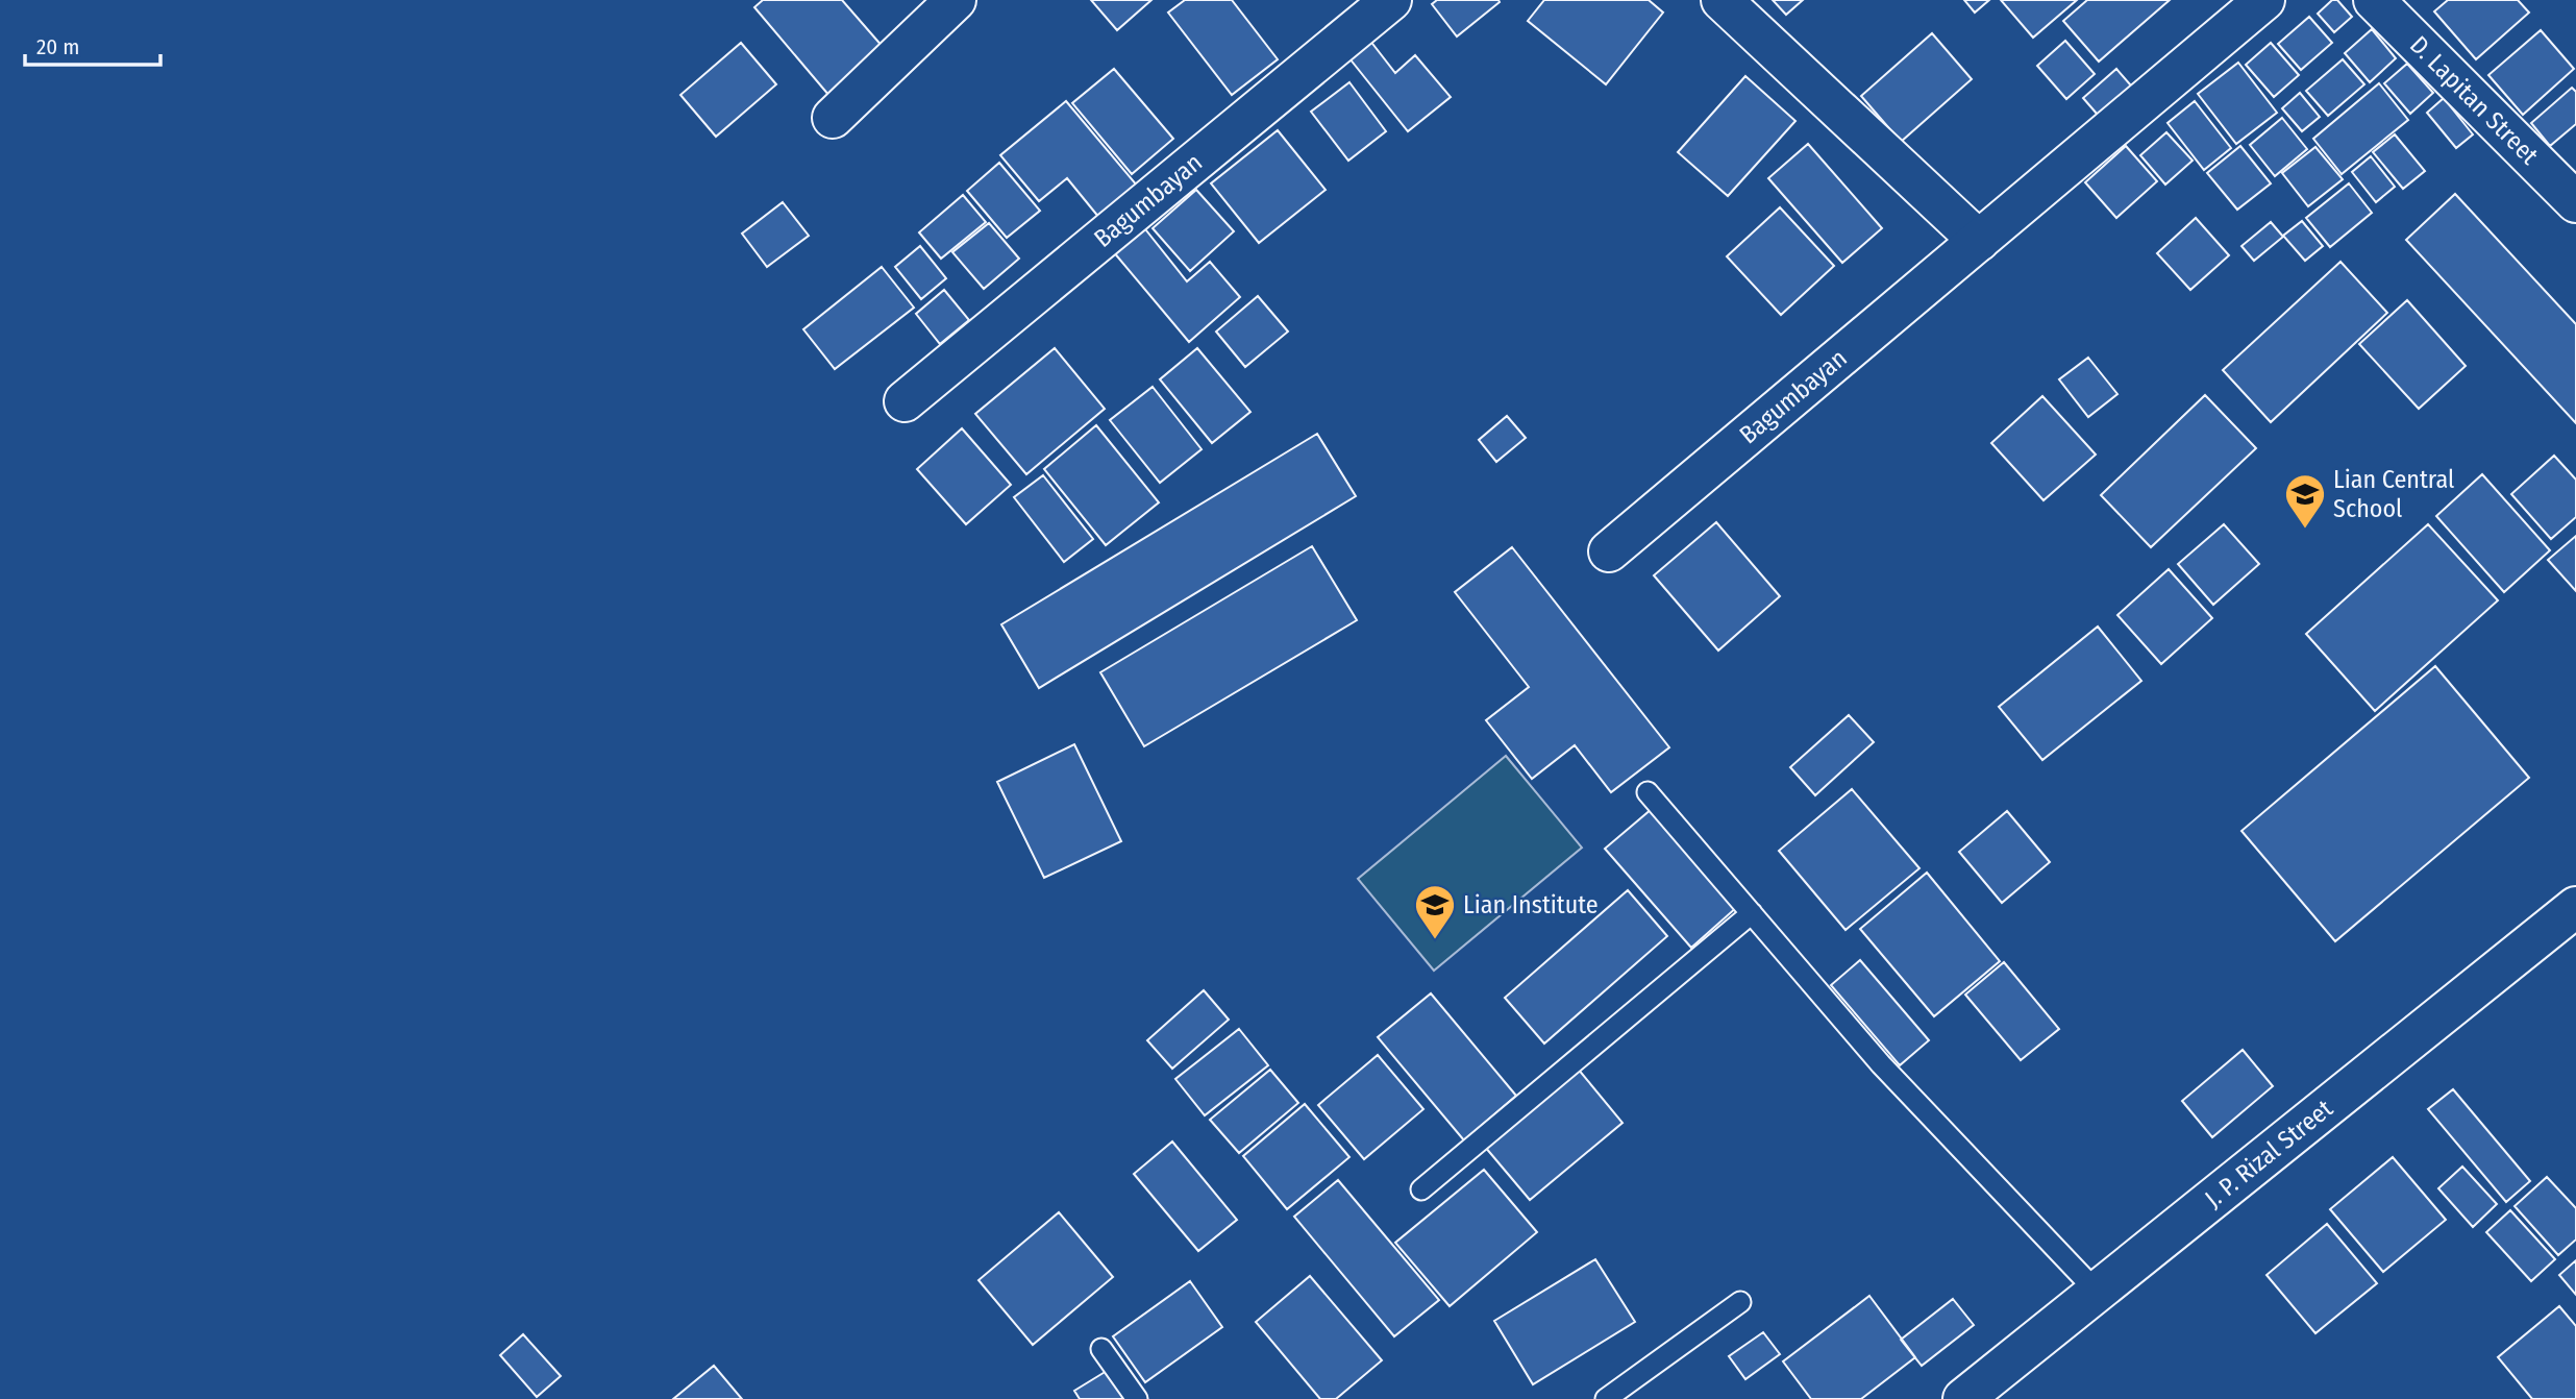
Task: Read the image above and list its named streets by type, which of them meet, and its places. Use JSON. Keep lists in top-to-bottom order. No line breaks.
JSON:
{"streets":{"street":["D. Lapitan Street","Bagumbayan","J. P. Rizal Street"]},"places":{"school or university":["Lian Central School","Lian Institute"]},"scale_bar":"20 m"}
